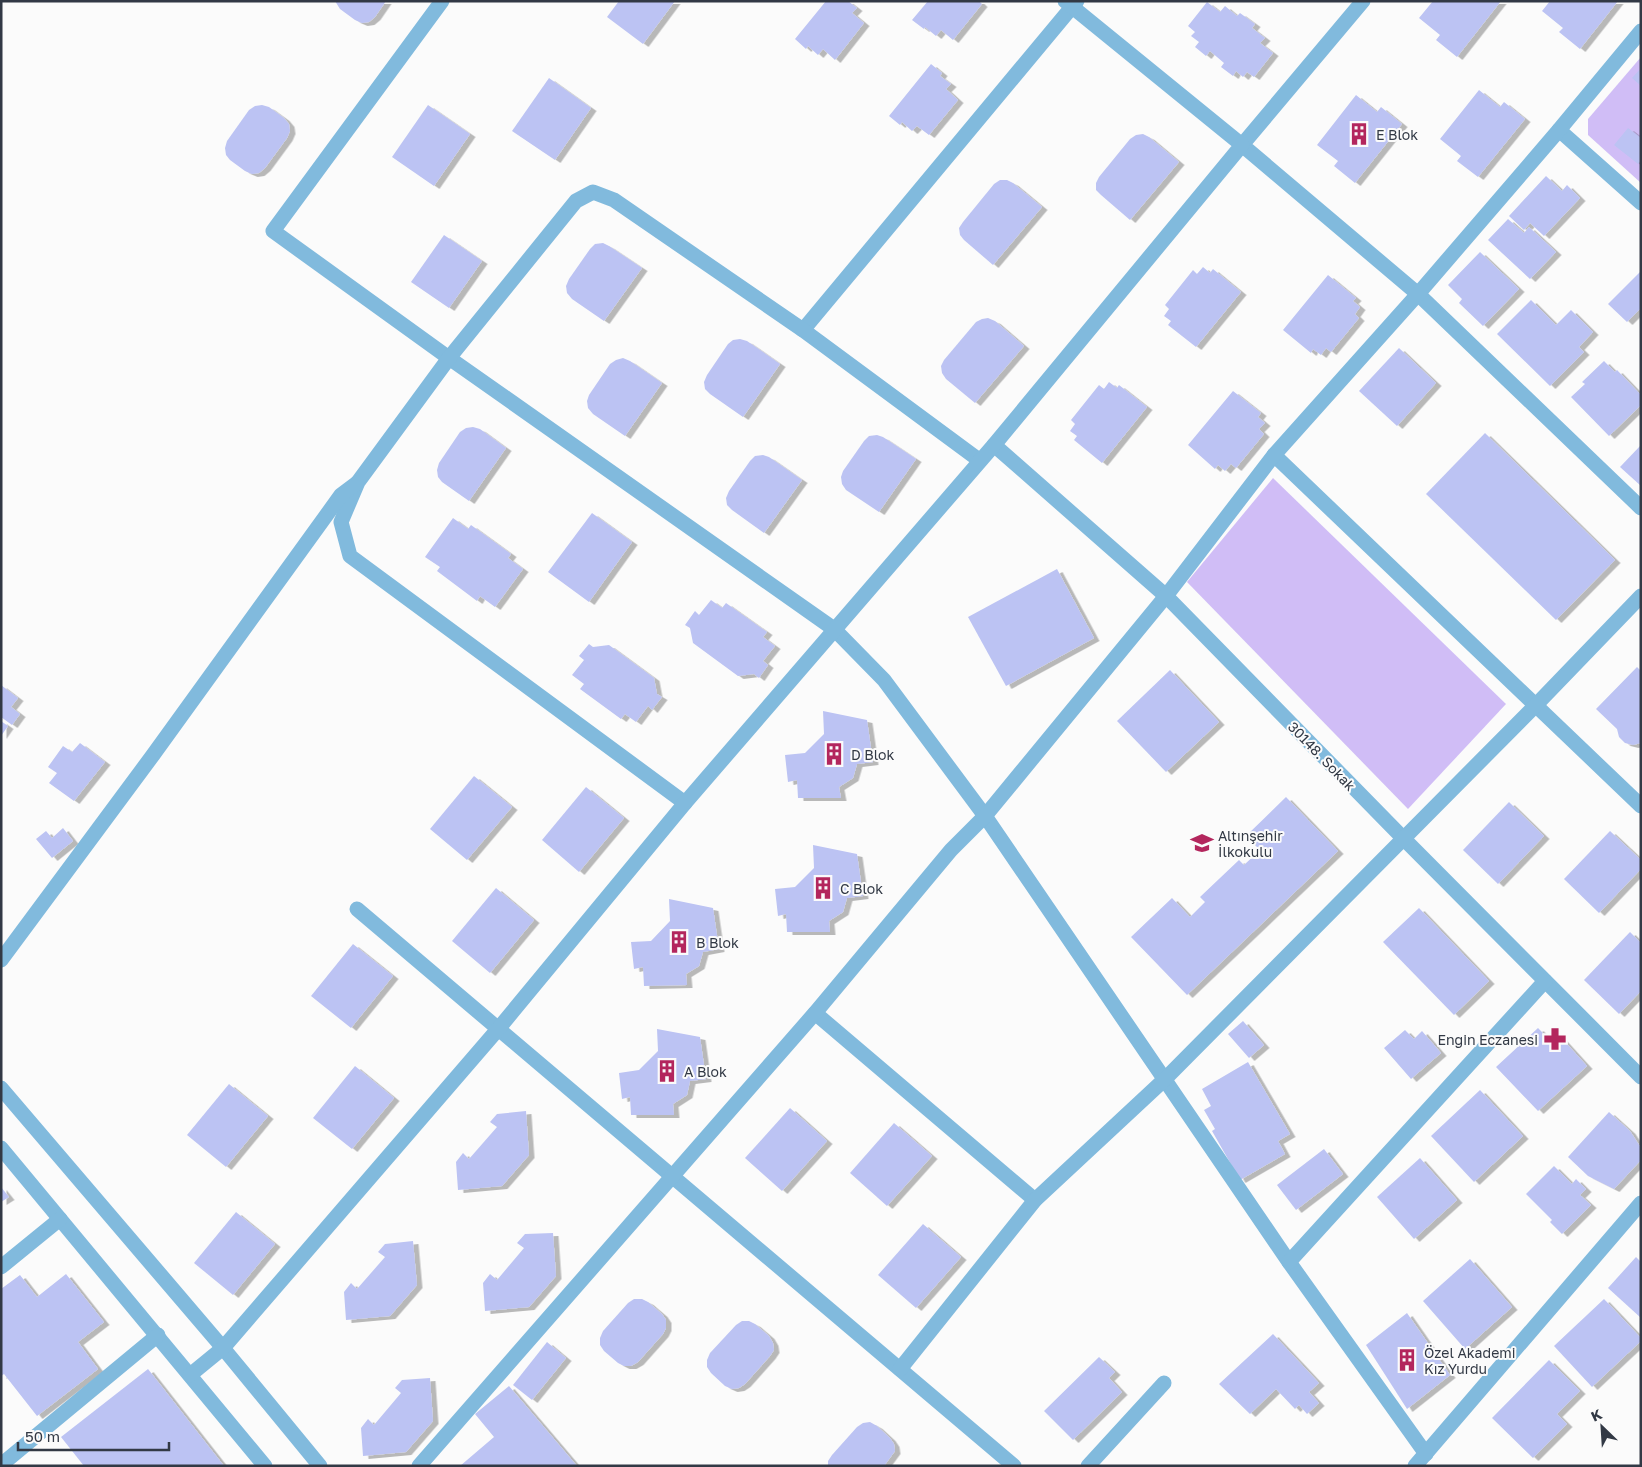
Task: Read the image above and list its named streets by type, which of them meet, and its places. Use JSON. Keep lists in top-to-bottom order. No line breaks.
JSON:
{"streets":{"street":["30148. Sokak"]},"places":{"building":["E Blok","D Blok","C Blok","B Blok","A Blok","Özel Akademi Kız Yurdu"],"school or university":["Altınşehir İlkokulu"],"pharmacy":["Engin Eczanesi"]},"scale_bar":"50 m","north":"top left"}
